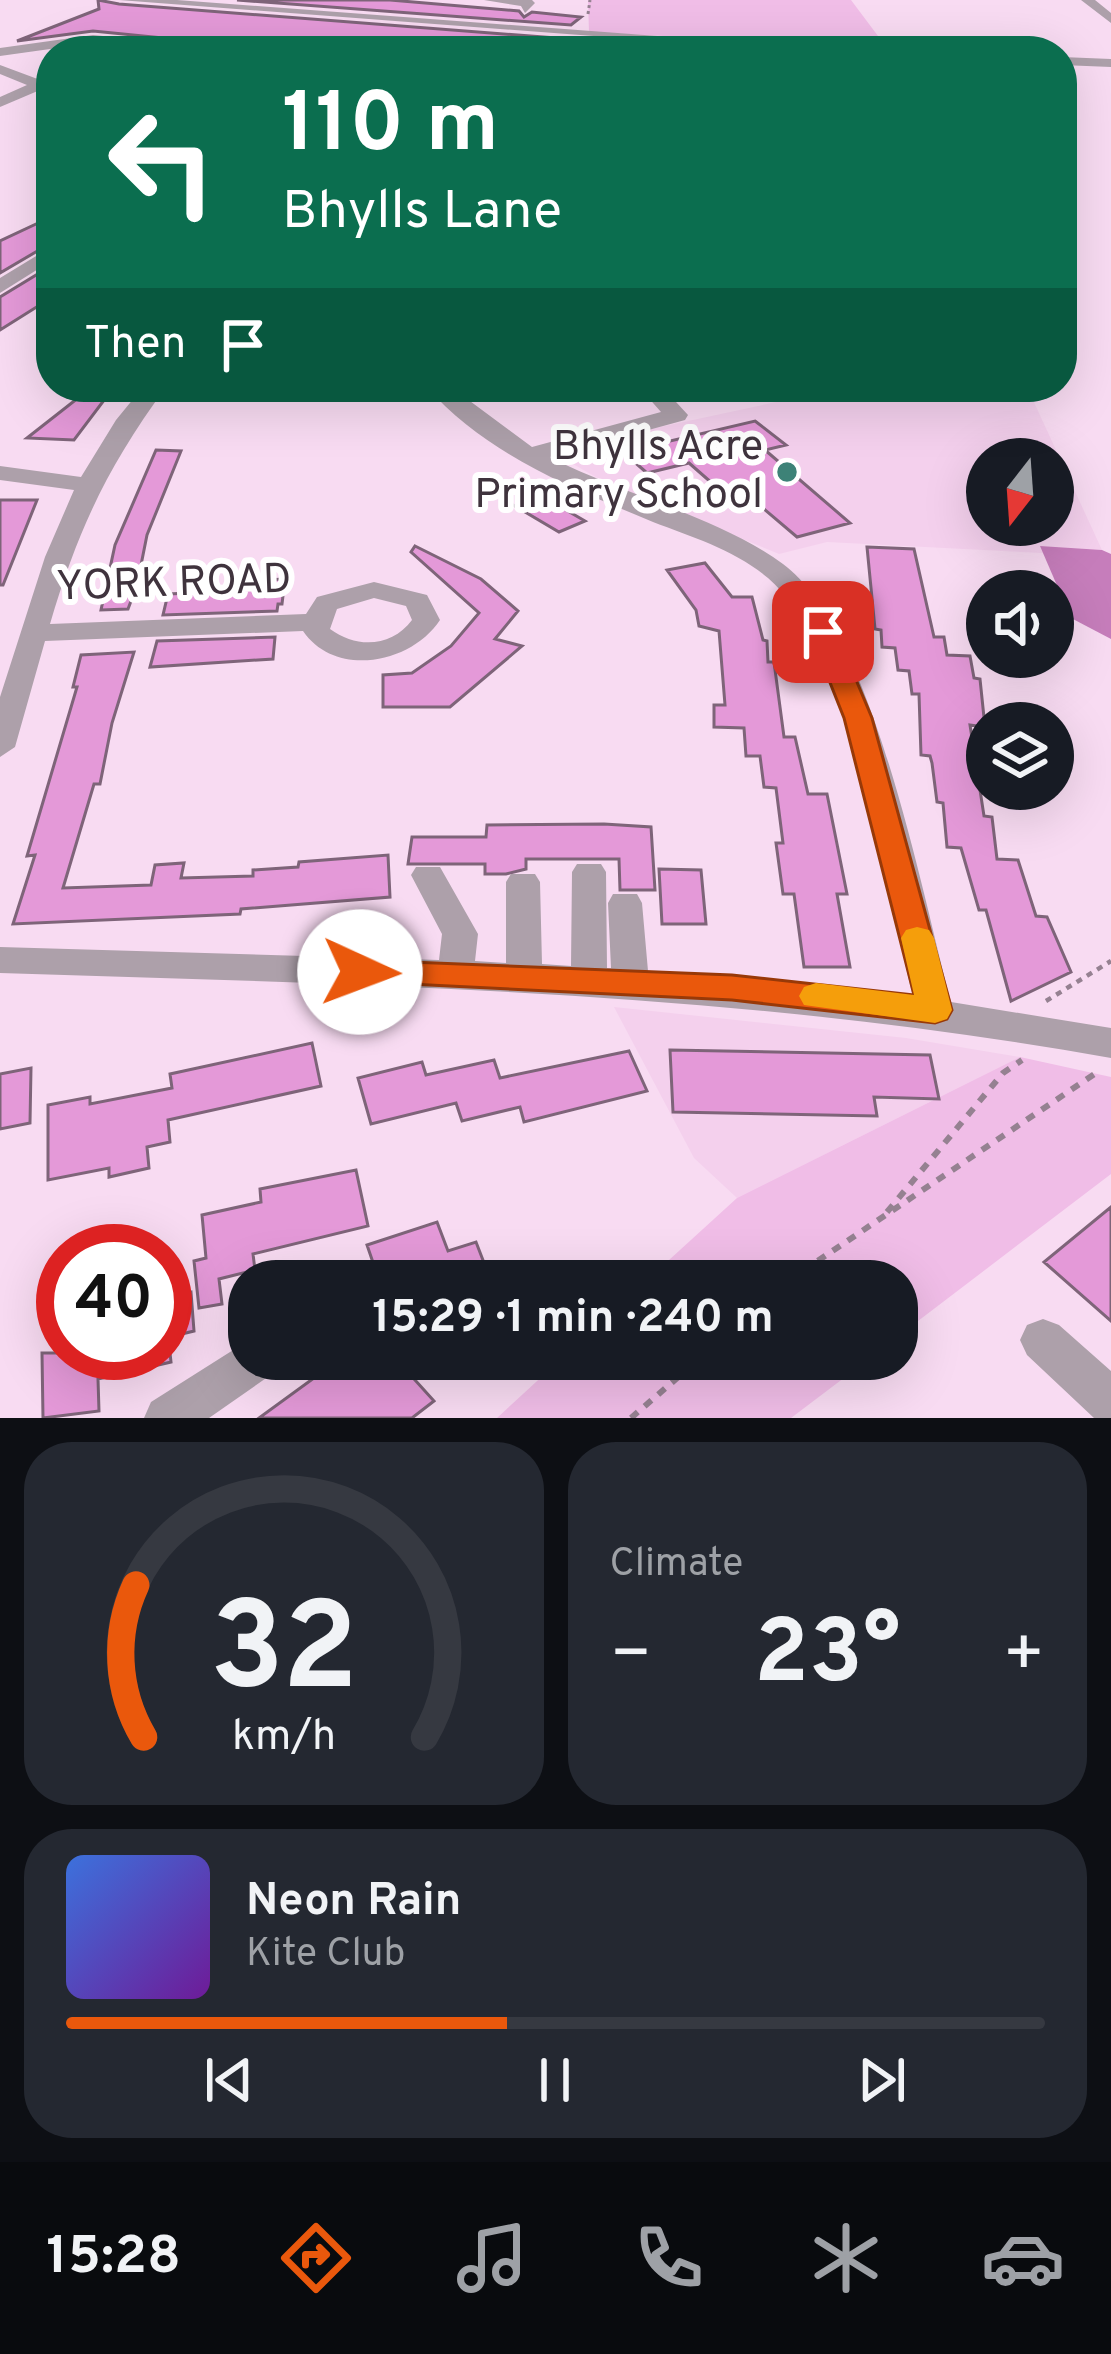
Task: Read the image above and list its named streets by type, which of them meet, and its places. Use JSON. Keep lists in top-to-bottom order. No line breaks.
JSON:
{"streets":{"street":["YORK ROAD"]},"places":["Bhylls Acre Primary School"],"north":"bottom","page":{"turn":["110 m","Bhylls Lane"],"then":"Then","limit":"40","trip":"15:29 · 1 min · 240 m","tile":"Climate","heat":["−","23°","+"],"song":["Neon Rain","Kite Club"],"tabs":"15:28","gauge":["32","km/h"]}}
